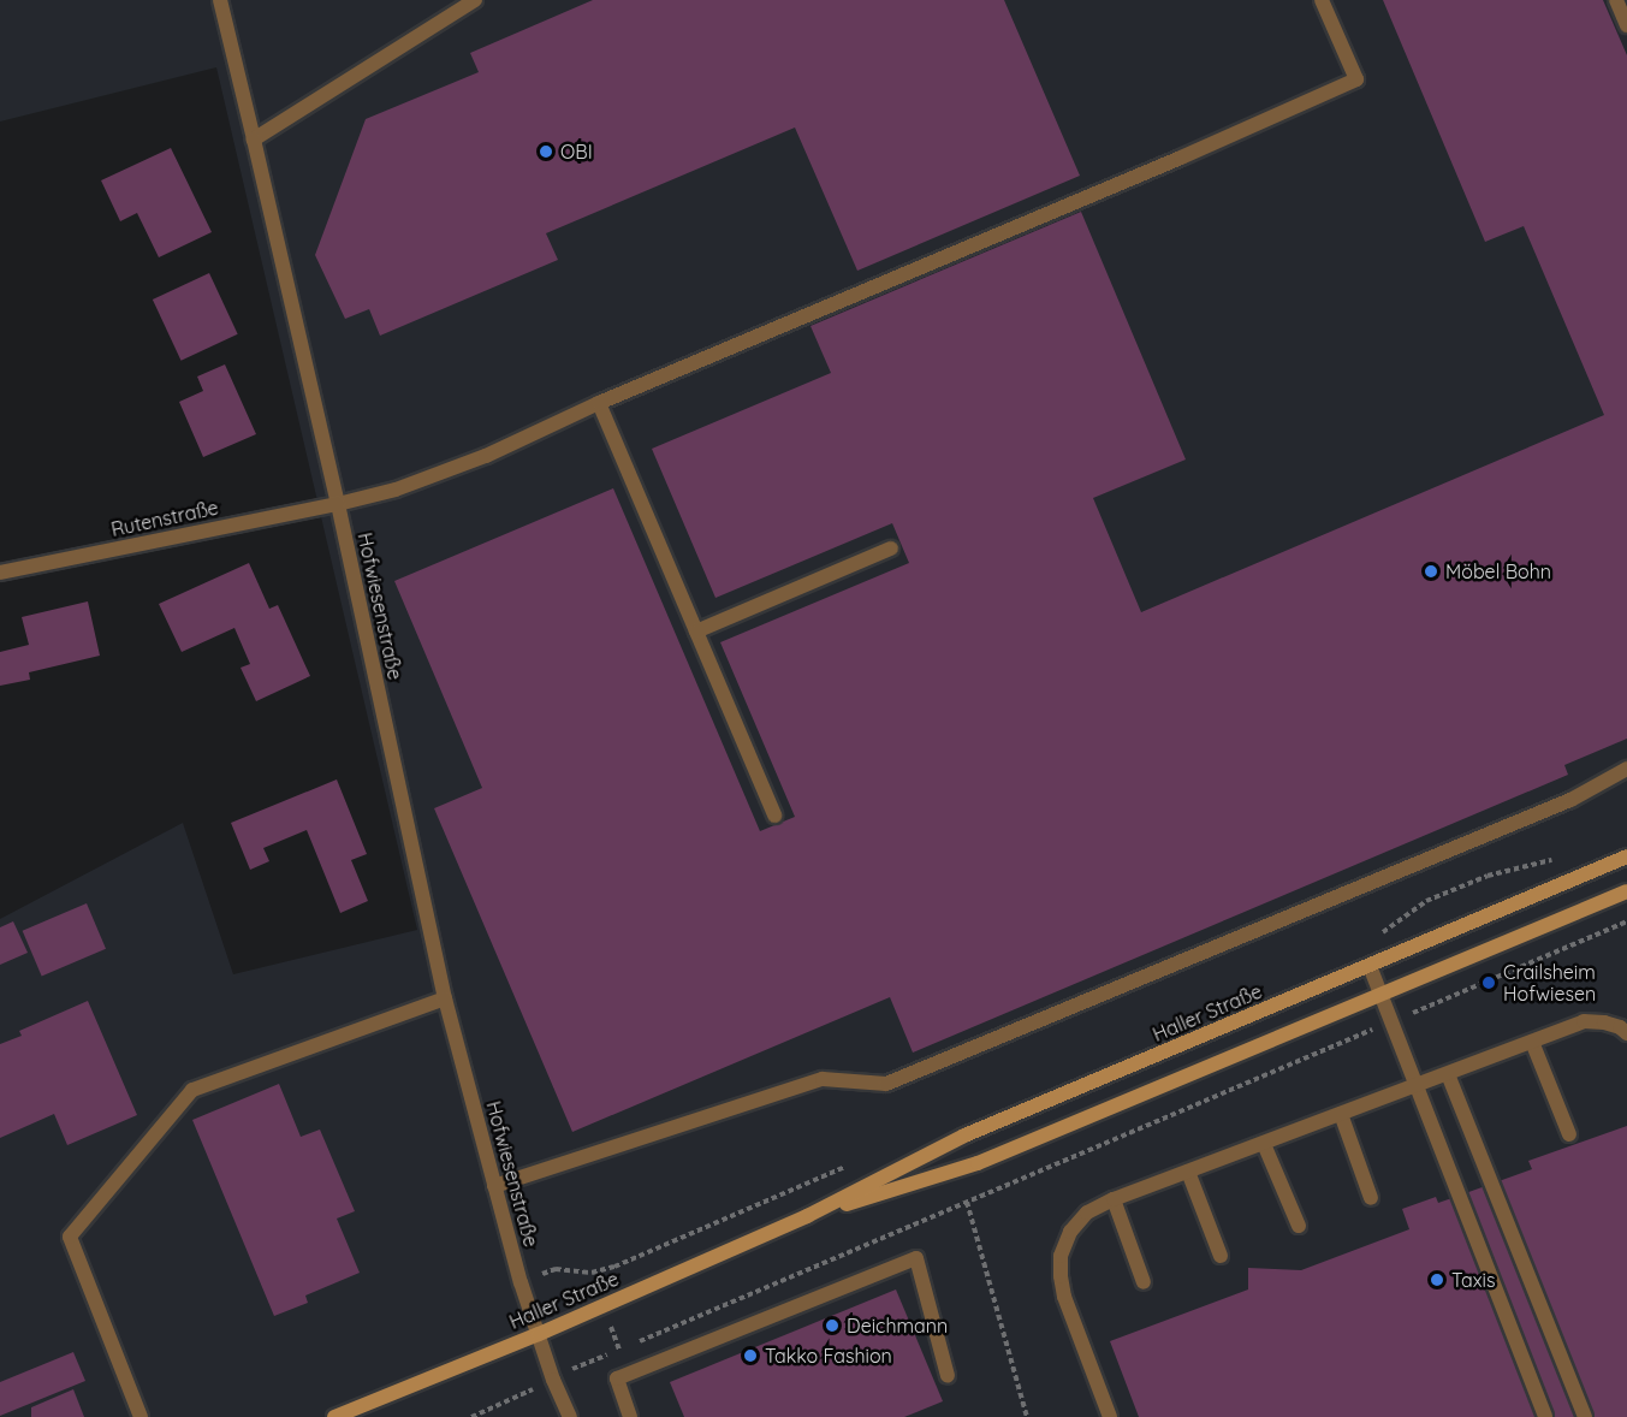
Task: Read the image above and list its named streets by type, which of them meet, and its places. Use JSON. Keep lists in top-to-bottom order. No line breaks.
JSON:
{"streets":{"main road":["Haller Straße"],"street":["Rutenstraße","Hofwiesenstraße"]},"crossings":[["Rutenstraße","Hofwiesenstraße"],["Hofwiesenstraße","Haller Straße"]],"places":["OBI","Möbel Bohn","Crailsheim Hofwiesen","Taxis","Deichmann","Takko Fashion"]}
